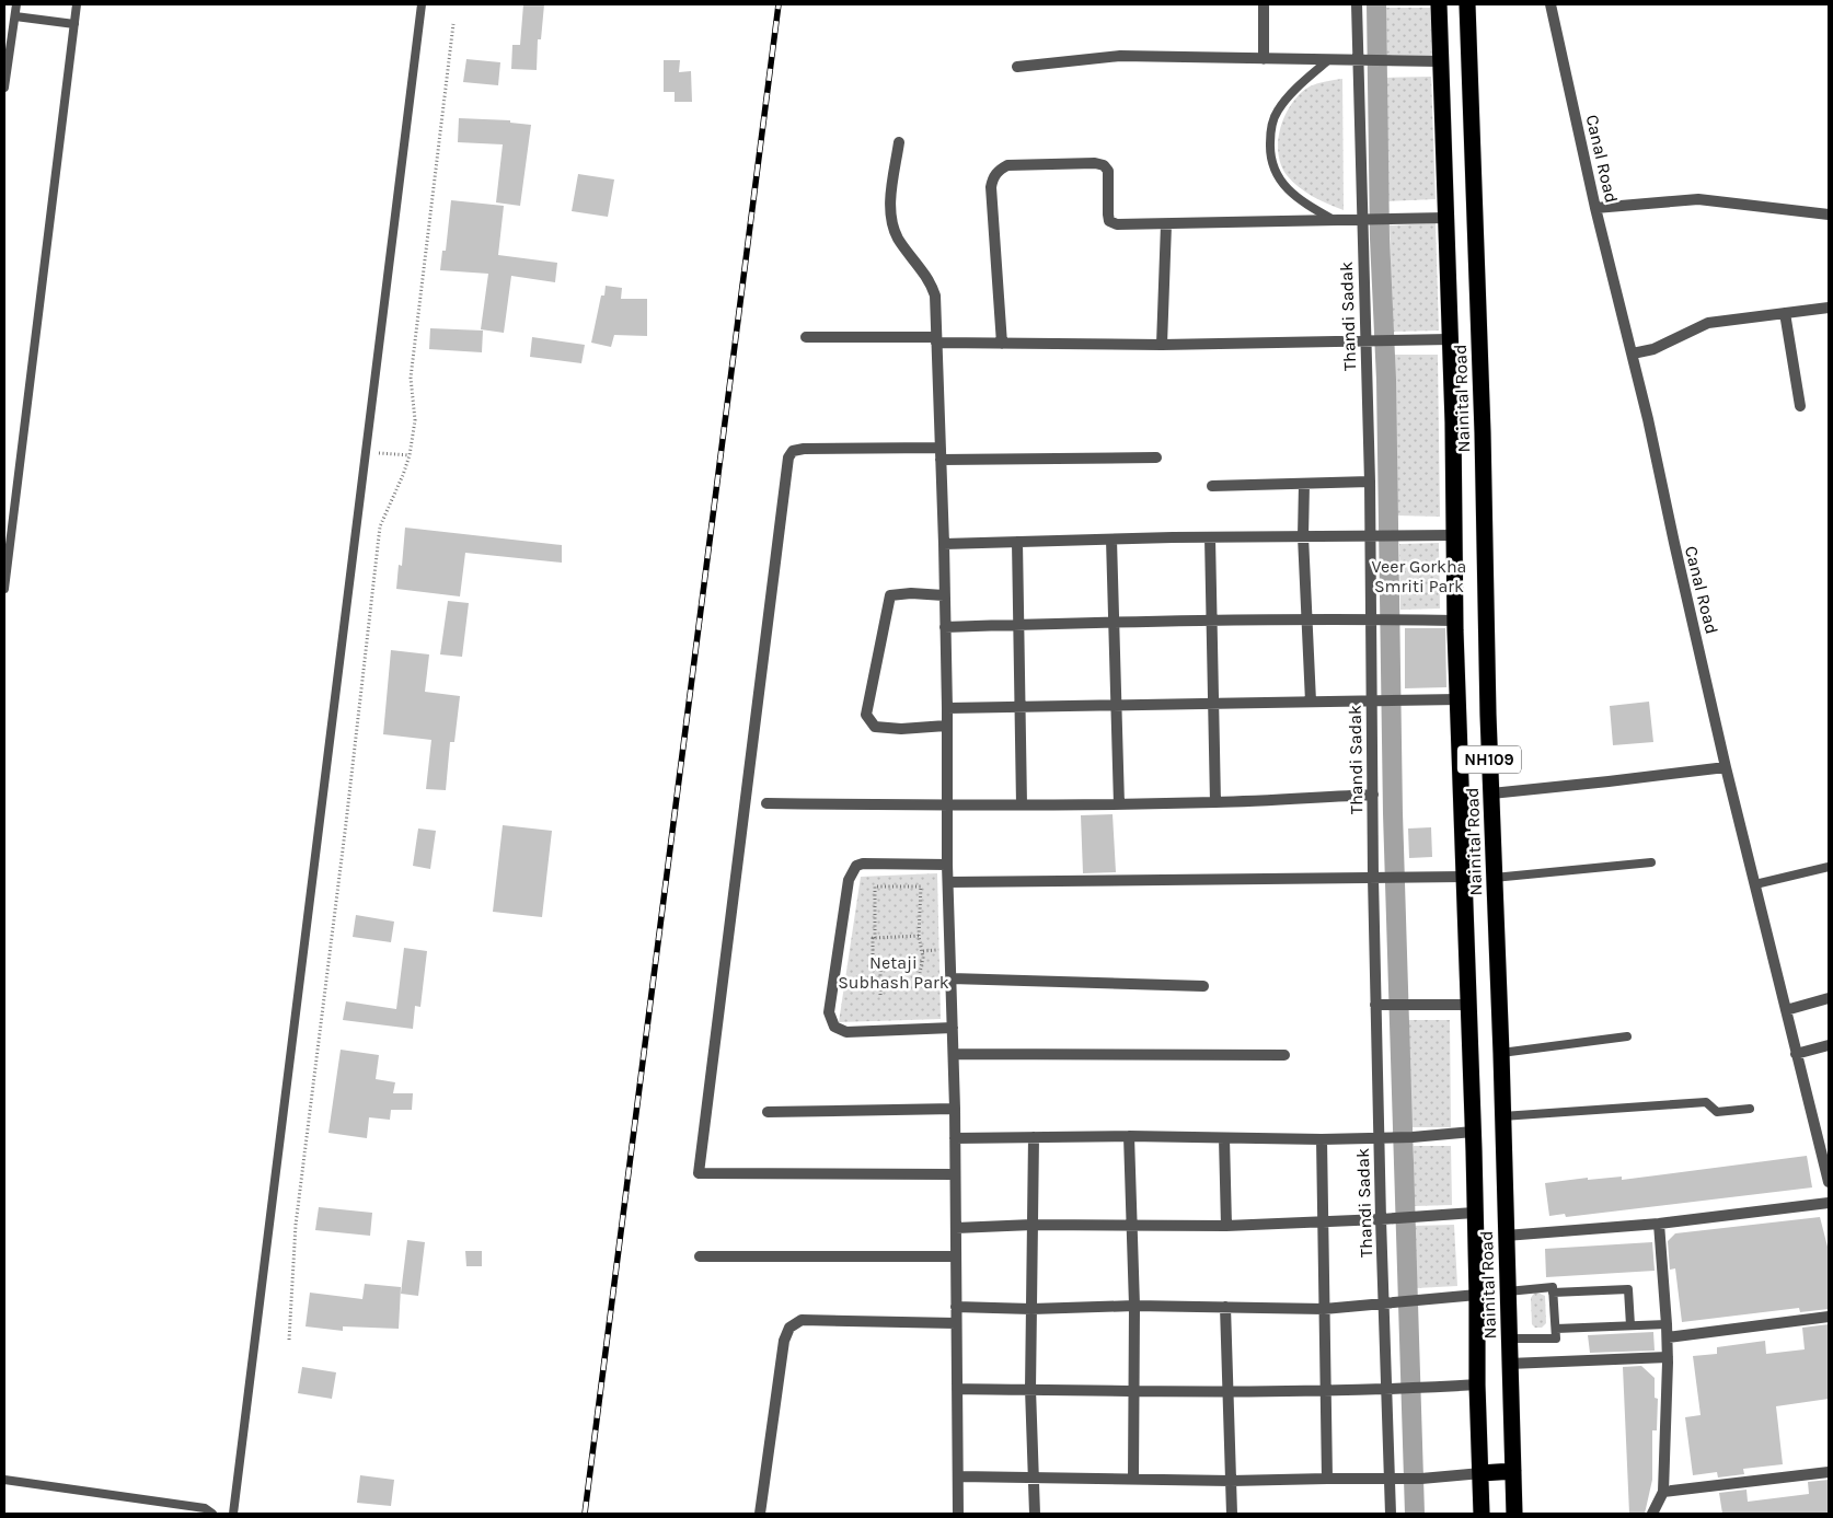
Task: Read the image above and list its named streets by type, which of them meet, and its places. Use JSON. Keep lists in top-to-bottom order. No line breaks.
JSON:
{"streets":{"highway":["Nainital Road","NH109"],"street":["Canal Road","Thandi Sadak"]},"parks":["Veer Gorkha Smriti Park","Netaji Subhash Park"]}
